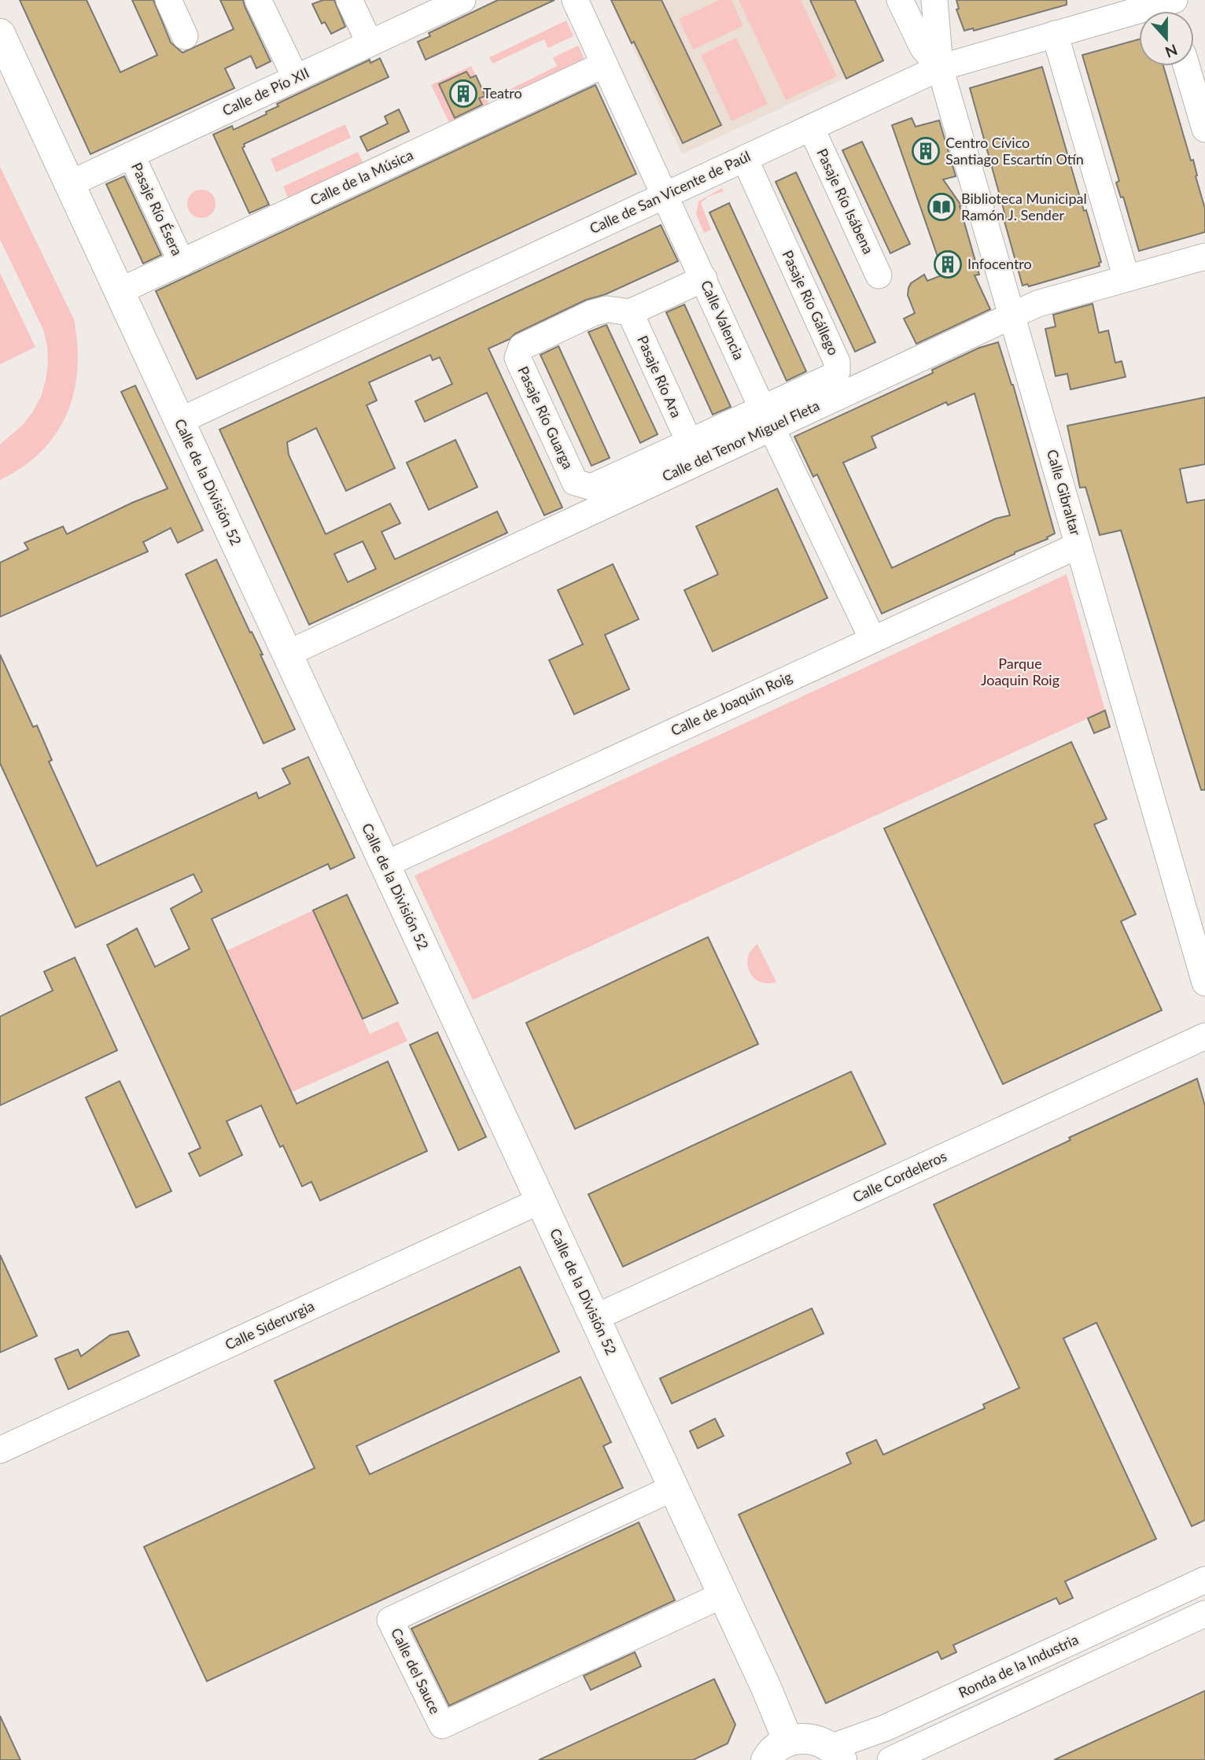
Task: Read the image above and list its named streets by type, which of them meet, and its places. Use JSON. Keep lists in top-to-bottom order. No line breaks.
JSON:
{"streets":{"main road":["Calle de la División 52"],"street":["Calle de Pío XII","Calle de la Música","Calle de San Vicente de Paúl","Pasaje Río Isábena","Pasaje Río Ésera","Pasaje Río Gállego","Calle Valencia","Pasaje Río Ara","Pasaje Río Guarga","Calle del Tenor Miguel Fleta","Calle Gibraltar","Calle de Joaquin Roig","Calle Cordeleros","Calle Siderurgia","Ronda de la Industria","Calle del Sauce"]},"crossings":[["Calle de Pío XII","Pasaje Río Ésera"],["Calle de Pío XII","Calle de la División 52"],["Calle de la Música","Pasaje Río Ésera"],["Calle de la Música","Calle Valencia"],["Calle de la Música","Calle de la División 52"],["Calle de San Vicente de Paúl","Pasaje Río Isábena"],["Calle de San Vicente de Paúl","Pasaje Río Gállego"],["Calle de San Vicente de Paúl","Calle Valencia"],["Calle de San Vicente de Paúl","Calle de la División 52"],["Calle de San Vicente de Paúl","Calle Gibraltar"],["Pasaje Río Gállego","Calle Valencia"],["Pasaje Río Gállego","Pasaje Río Guarga"],["Pasaje Río Gállego","Calle del Tenor Miguel Fleta"],["Calle Valencia","Pasaje Río Guarga"],["Calle Valencia","Calle del Tenor Miguel Fleta"],["Calle Valencia","Calle de Joaquin Roig"],["Pasaje Río Ara","Pasaje Río Guarga"],["Pasaje Río Guarga","Calle del Tenor Miguel Fleta"],["Calle del Tenor Miguel Fleta","Calle de la División 52"],["Calle del Tenor Miguel Fleta","Calle Gibraltar"],["Calle de la División 52","Calle de Joaquin Roig"],["Calle de la División 52","Calle Cordeleros"],["Calle de la División 52","Calle Siderurgia"],["Calle de la División 52","Calle del Sauce"],["Calle Gibraltar","Calle de Joaquin Roig"]],"parks":["Parque Joaquin Roig"],"places":{"building":["Teatro","Centro Cívico Santiago Escartín Otín","Infocentro"],"library":["Biblioteca Municipal Ramón J. Sender"]},"north":"bottom"}
